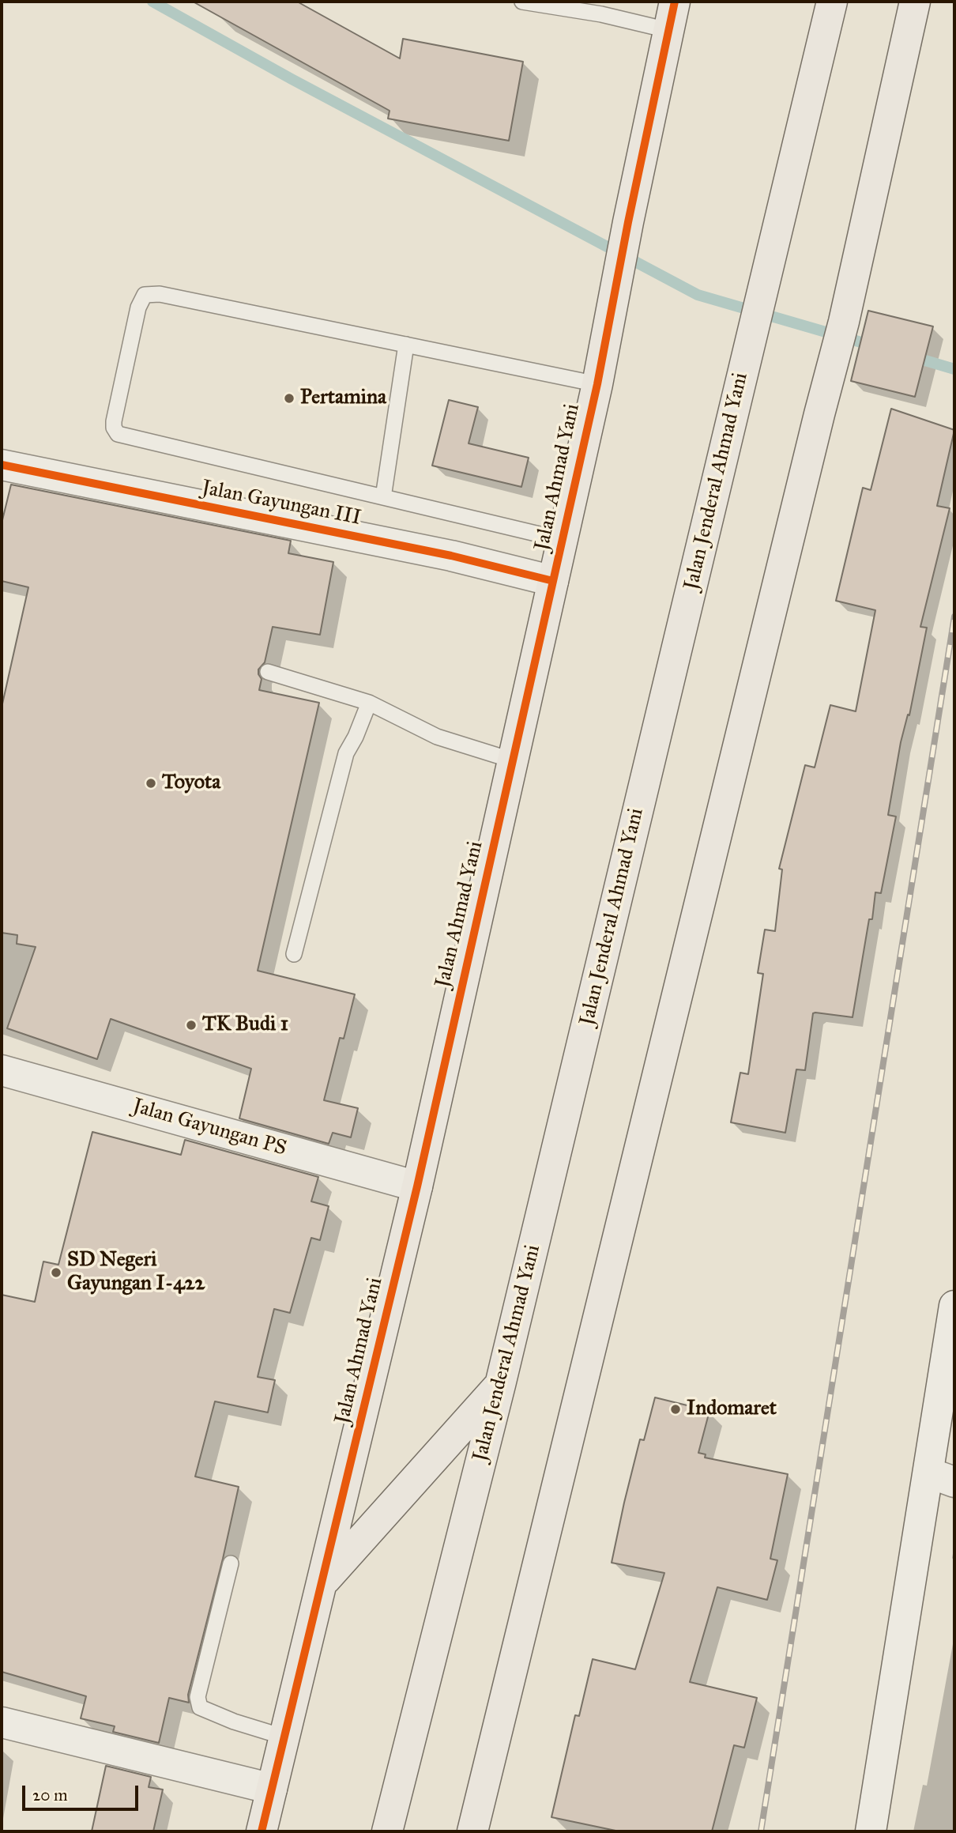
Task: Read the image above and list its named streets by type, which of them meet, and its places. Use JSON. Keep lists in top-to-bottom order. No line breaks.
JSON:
{"streets":{"highway":["Jalan Ahmad Yani","Jalan Jenderal Ahmad Yani"],"street":["Jalan Gayungan III","Jalan Gayungan PS"]},"crossings":[["Jalan Ahmad Yani","Jalan Gayungan III"],["Jalan Ahmad Yani","Jalan Gayungan PS"]],"places":["Pertamina","Toyota","TK Budi 1","SD Negeri Gayungan I-422","Indomaret"],"scale_bar":"20 m"}
